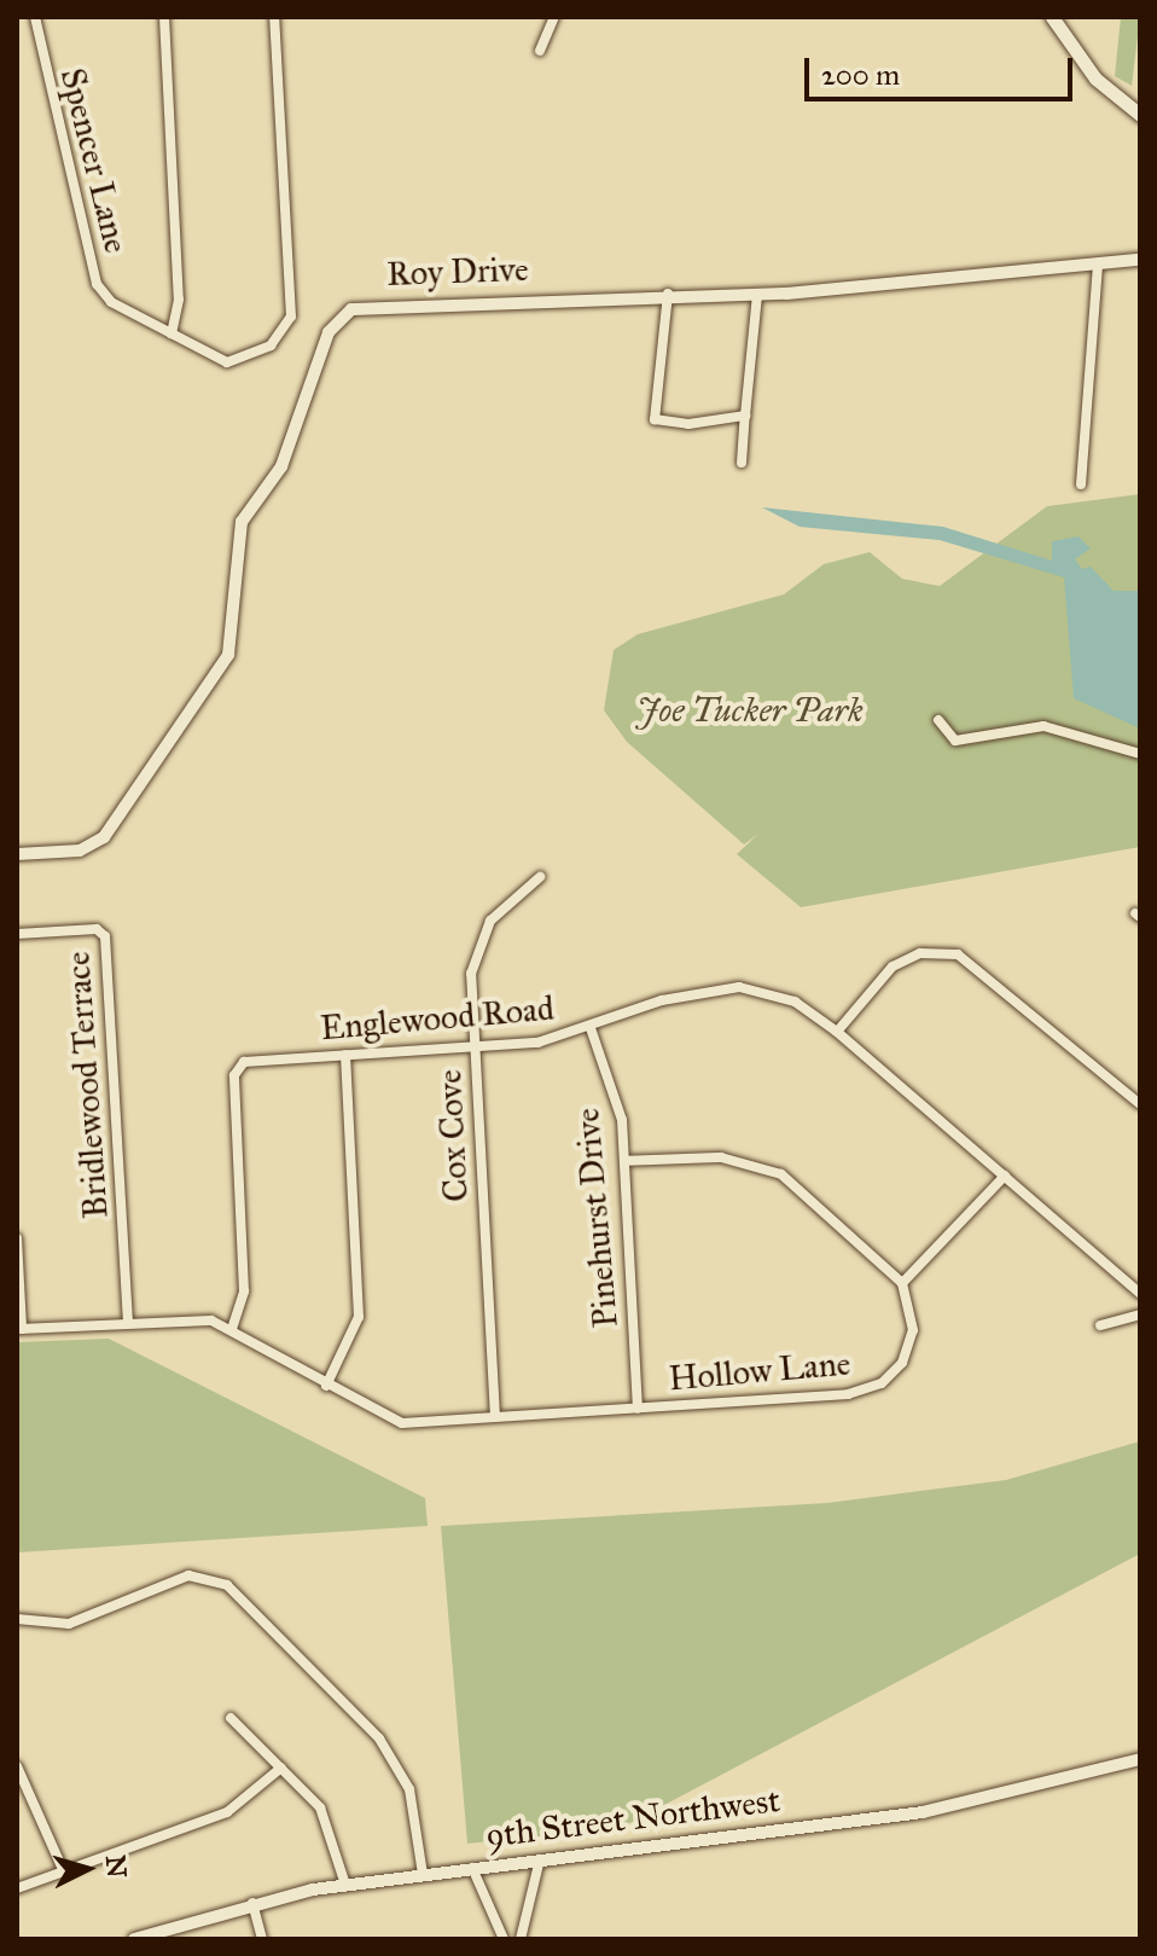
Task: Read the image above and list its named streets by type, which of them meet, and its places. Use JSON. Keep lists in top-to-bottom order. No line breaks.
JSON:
{"streets":{"street":["Spencer Lane","Roy Drive","Englewood Road","Bridlewood Terrace","Cox Cove","Pinehurst Drive","Hollow Lane","9th Street Northwest"]},"crossings":[["Englewood Road","Cox Cove"],["Englewood Road","Pinehurst Drive"],["Englewood Road","Hollow Lane"],["Cox Cove","Hollow Lane"],["Pinehurst Drive","Hollow Lane"]],"parks":["Joe Tucker Park"],"scale_bar":"200 m","north":"right"}
